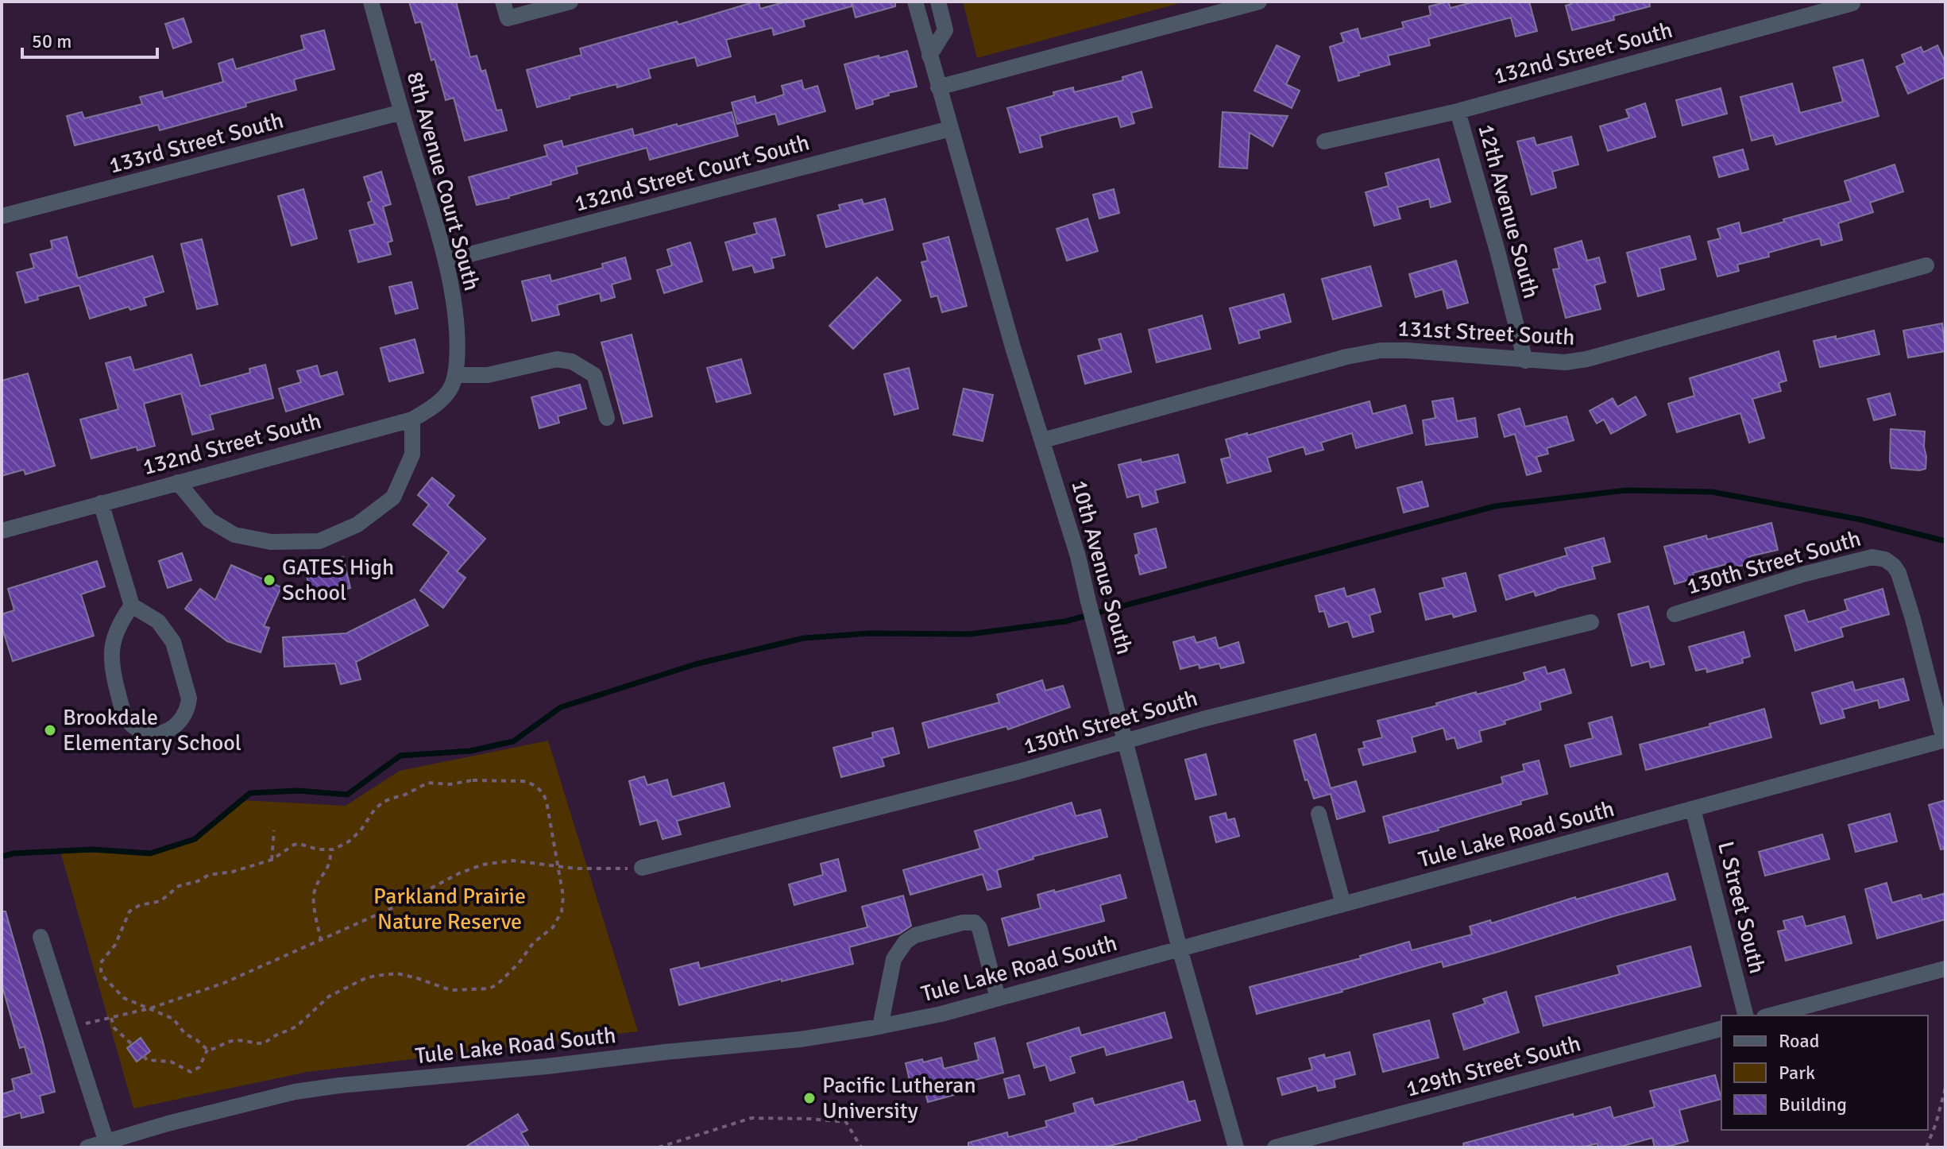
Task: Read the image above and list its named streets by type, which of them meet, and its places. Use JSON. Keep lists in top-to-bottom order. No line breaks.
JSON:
{"streets":{"street":["132nd Street South","133rd Street South","132nd Street Court South","8th Avenue Court South","12th Avenue South","131st Street South","130th Street South","10th Avenue South","Tule Lake Road South","L Street South","129th Street South"]},"crossings":[["132nd Street South","8th Avenue Court South"],["132nd Street South","12th Avenue South"],["133rd Street South","8th Avenue Court South"],["132nd Street Court South","8th Avenue Court South"],["132nd Street Court South","10th Avenue South"],["12th Avenue South","131st Street South"],["131st Street South","10th Avenue South"],["130th Street South","10th Avenue South"],["130th Street South","Tule Lake Road South"],["10th Avenue South","Tule Lake Road South"],["Tule Lake Road South","L Street South"]],"parks":["Parkland Prairie Nature Reserve"],"places":["GATES High School","Brookdale Elementary School","Pacific Lutheran University"],"legend":["Road","Park","Building"],"scale_bar":"50 m"}
